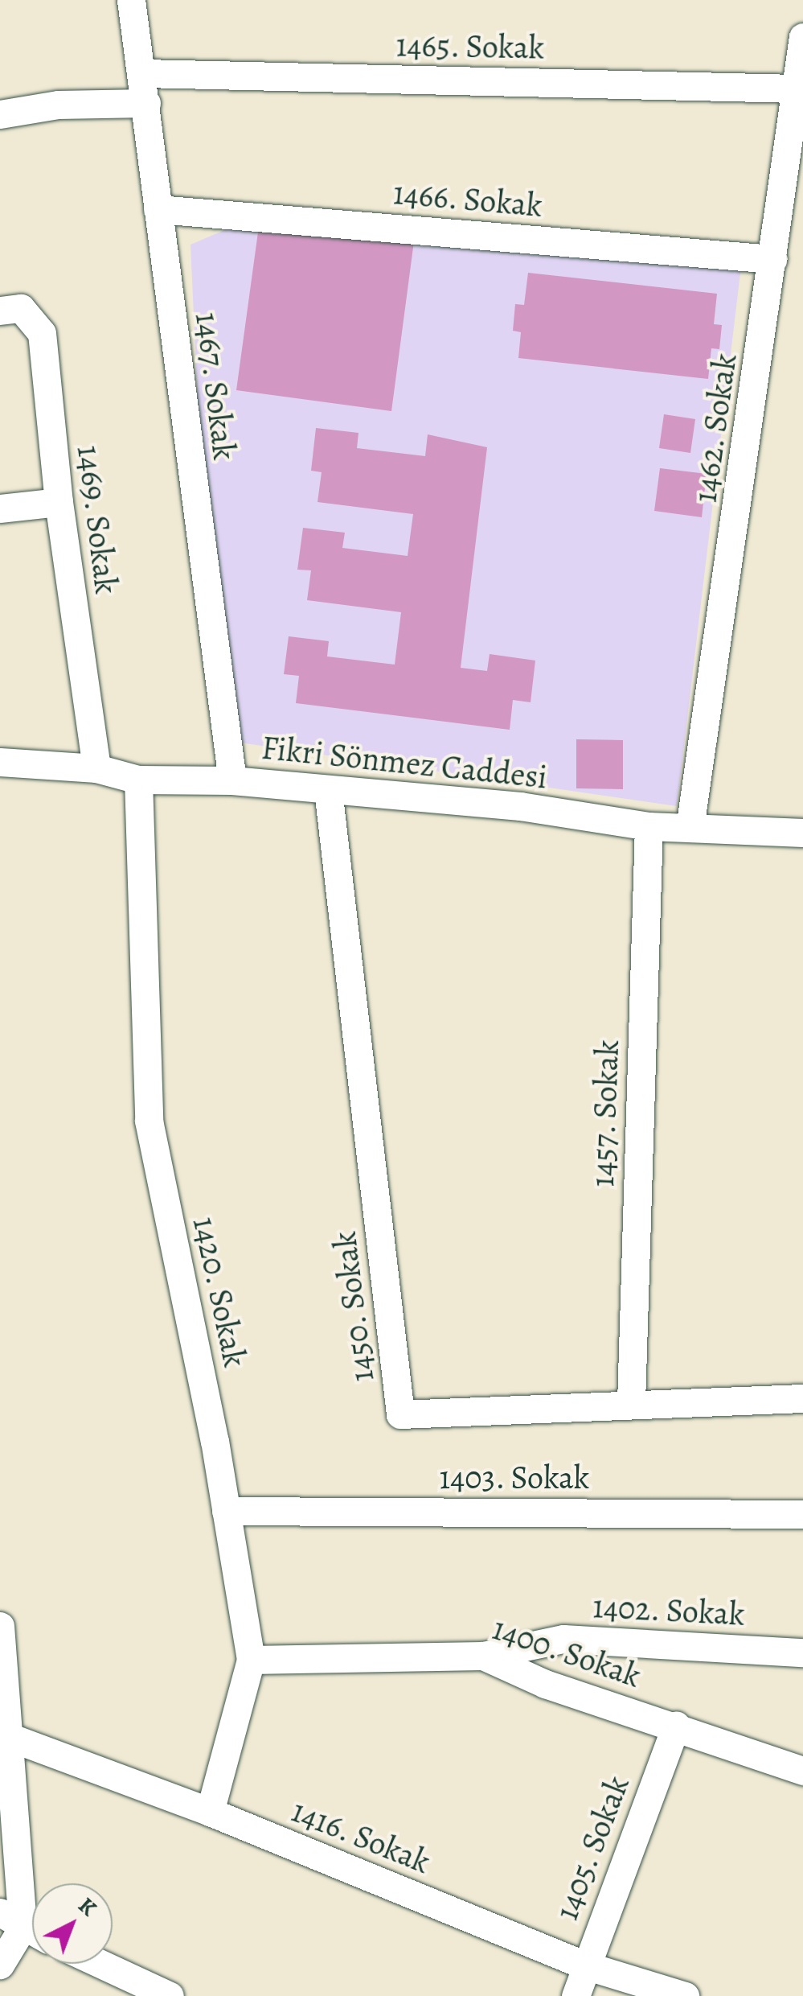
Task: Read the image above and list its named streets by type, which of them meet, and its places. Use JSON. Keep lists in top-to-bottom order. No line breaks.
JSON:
{"streets":{"street":["1465. Sokak","1466. Sokak","1467. Sokak","1462. Sokak","1469. Sokak","Fikri Sönmez Caddesi","1457. Sokak","1420. Sokak","1450. Sokak","1403. Sokak","1402. Sokak","1400. Sokak","1416. Sokak","1405. Sokak"]},"crossings":[["1465. Sokak","1467. Sokak"],["1465. Sokak","1462. Sokak"],["1466. Sokak","1467. Sokak"],["1466. Sokak","1462. Sokak"],["1467. Sokak","Fikri Sönmez Caddesi"],["1462. Sokak","Fikri Sönmez Caddesi"],["1469. Sokak","Fikri Sönmez Caddesi"],["Fikri Sönmez Caddesi","1457. Sokak"],["Fikri Sönmez Caddesi","1420. Sokak"],["Fikri Sönmez Caddesi","1450. Sokak"],["1457. Sokak","1450. Sokak"],["1420. Sokak","1403. Sokak"],["1420. Sokak","1400. Sokak"],["1420. Sokak","1416. Sokak"],["1402. Sokak","1400. Sokak"],["1400. Sokak","1405. Sokak"],["1416. Sokak","1405. Sokak"]],"north":"top right"}
